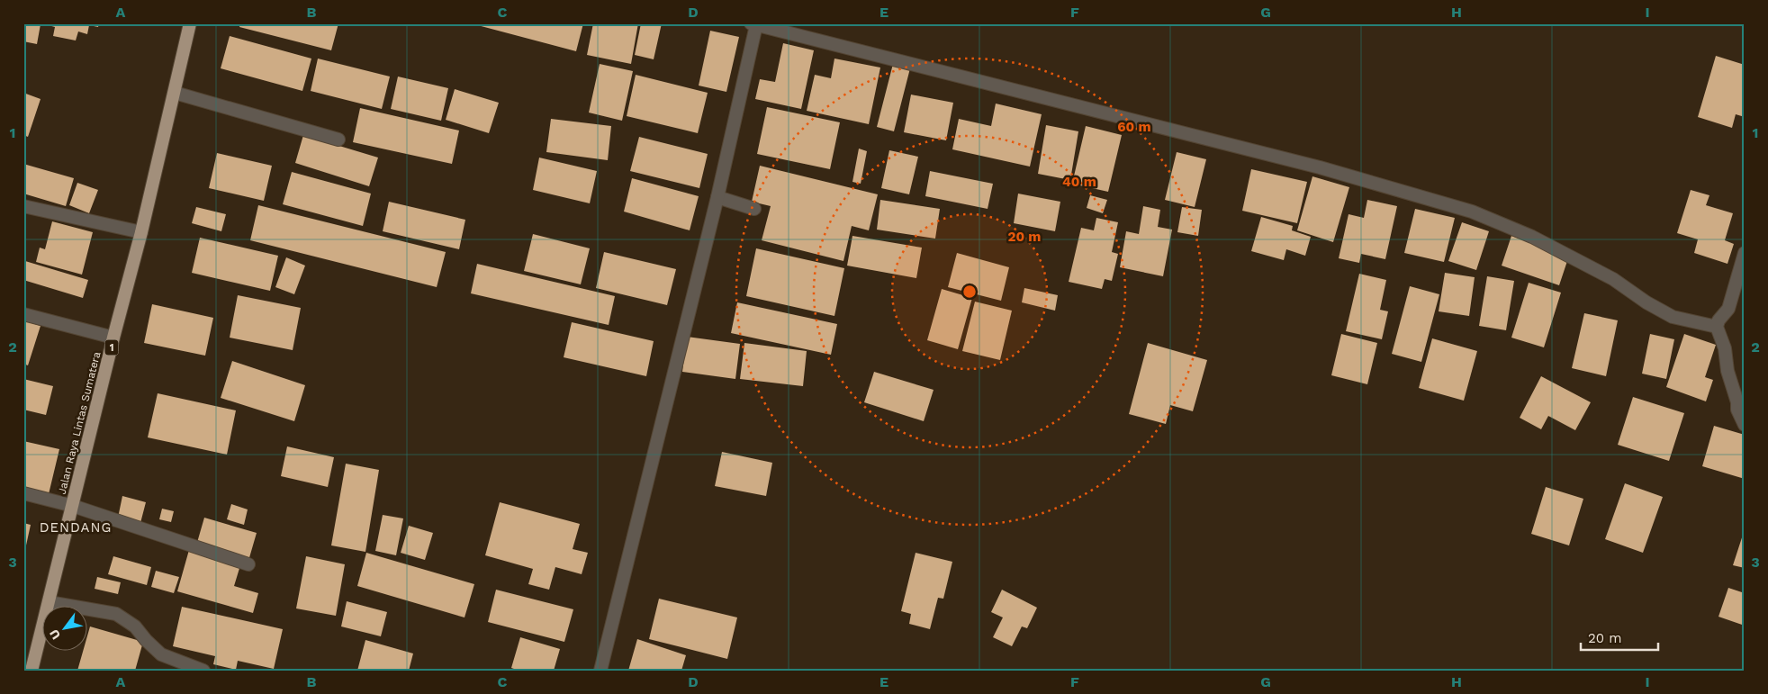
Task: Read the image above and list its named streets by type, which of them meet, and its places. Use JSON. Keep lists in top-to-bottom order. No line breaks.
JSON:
{"streets":{"highway":["1","Jalan Raya Lintas Sumatera"]},"districts":["DENDANG"],"scale_bar":"20 m","north":"bottom left","grid":{"columns":["A","B","C","D","E","F","G","H","I"],"rows":["1","2","3"]},"rings":["60 m","40 m","20 m"]}
